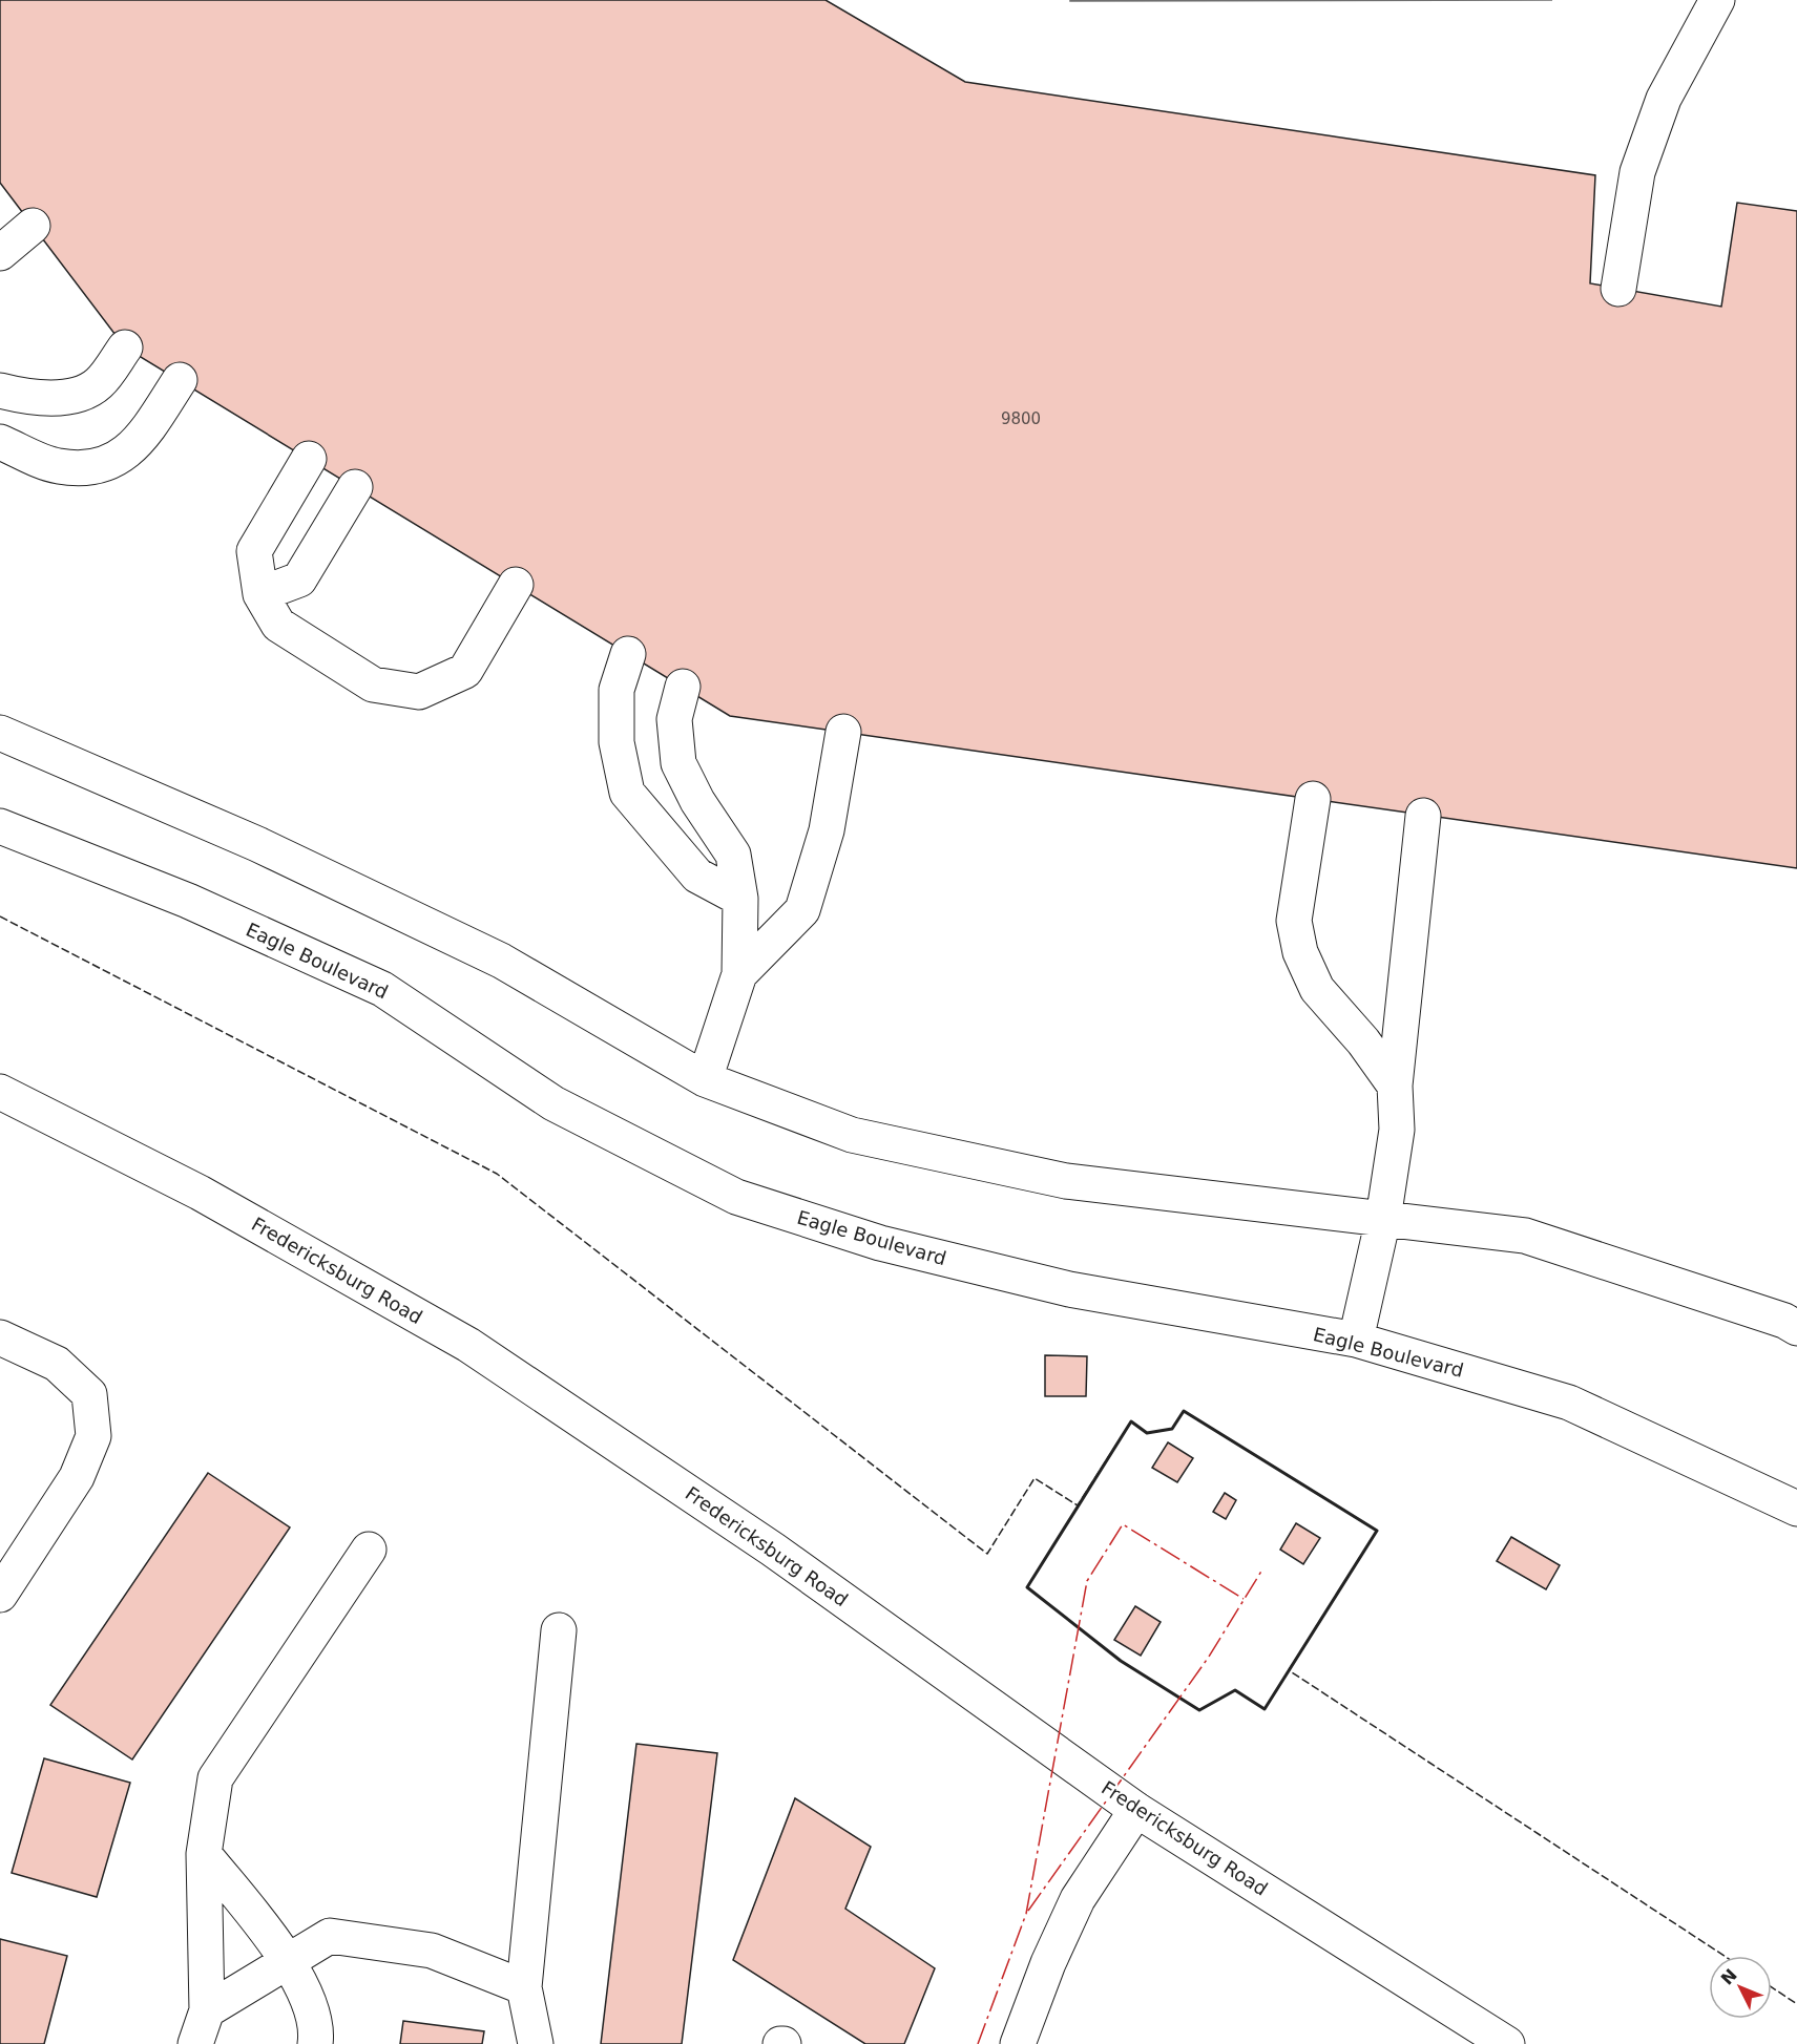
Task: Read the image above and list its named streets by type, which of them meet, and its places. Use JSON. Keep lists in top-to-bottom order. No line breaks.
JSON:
{"streets":{"street":["Eagle Boulevard","Fredericksburg Road"]},"house_numbers":["9800"],"north":"top left"}
